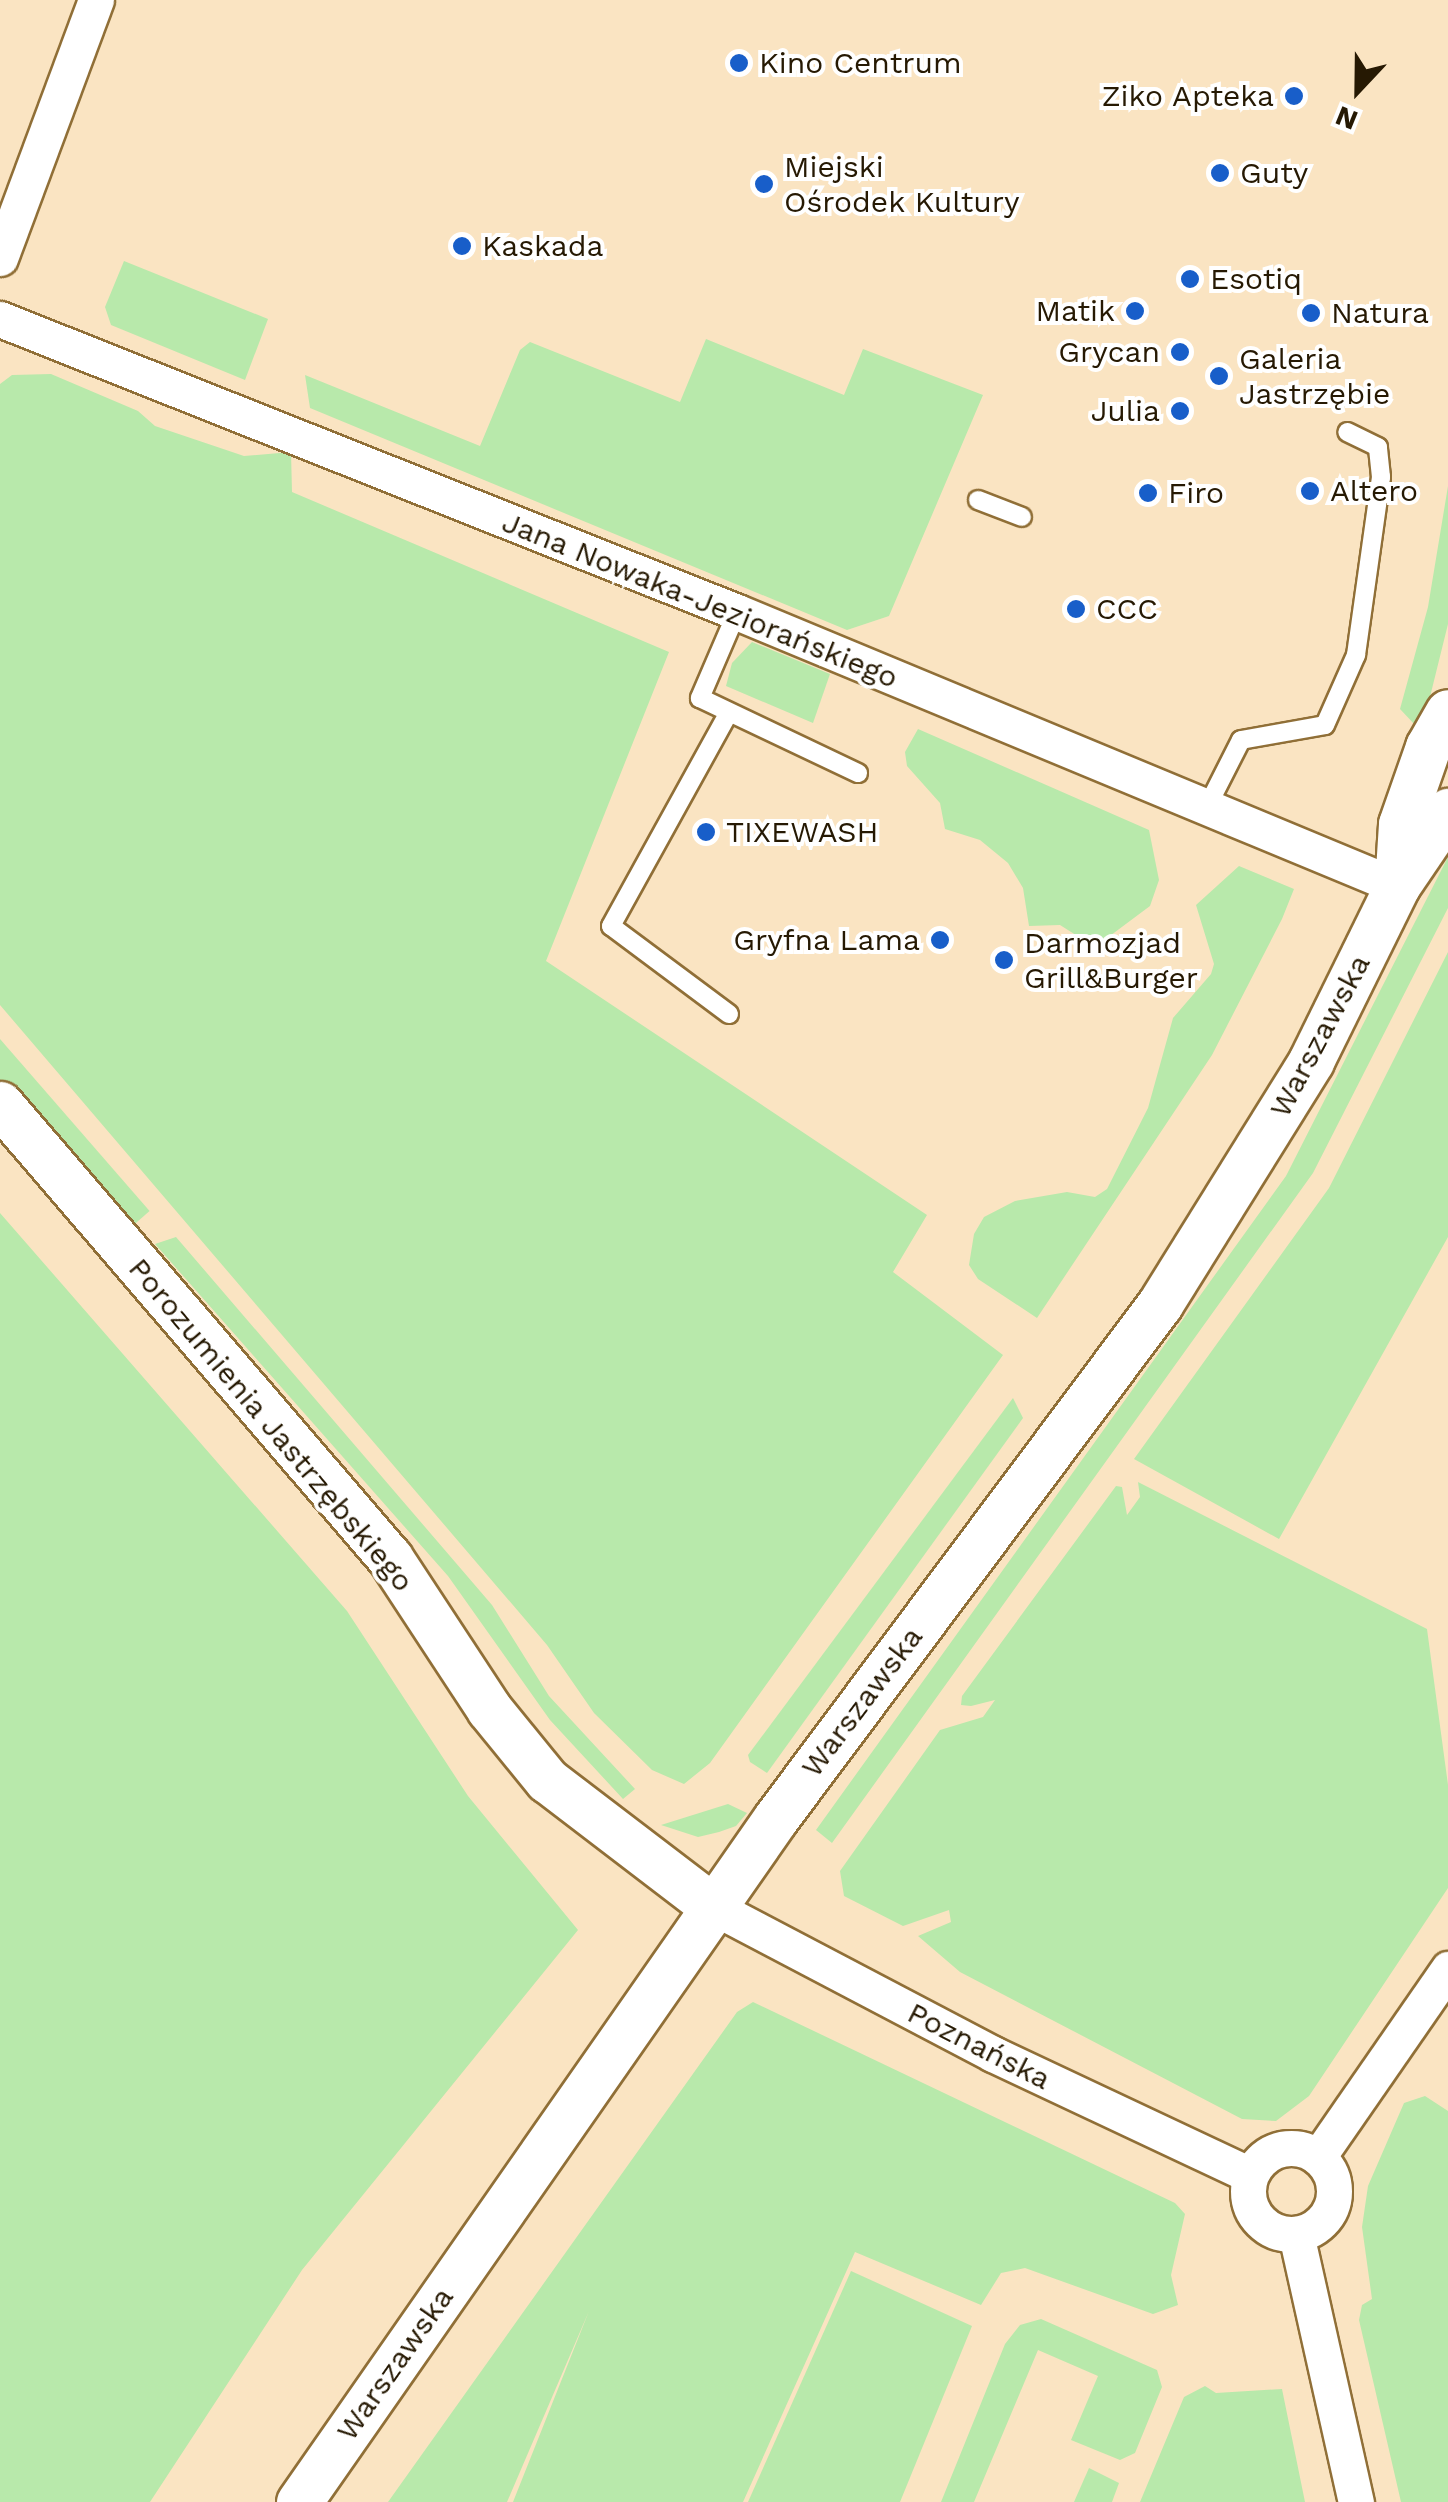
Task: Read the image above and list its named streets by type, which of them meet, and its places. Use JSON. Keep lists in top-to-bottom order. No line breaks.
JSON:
{"streets":{"street":["Jana Nowaka-Jeziorańskiego","Warszawska","Porozumienia Jastrzębskiego","Poznańska"]},"crossings":[["Jana Nowaka-Jeziorańskiego","Warszawska"],["Warszawska","Porozumienia Jastrzębskiego"],["Warszawska","Poznańska"],["Porozumienia Jastrzębskiego","Poznańska"]],"places":["Kino Centrum","Ziko Apteka","Guty","Miejski Ośrodek Kultury","Kaskada","Esotiq","Matik","Natura","Grycan","Galeria Jastrzębie","Julia","Altero","Firo","CCC","TIXEWASH","Gryfna Lama","Darmozjad Grill&Burger"],"north":"bottom"}
